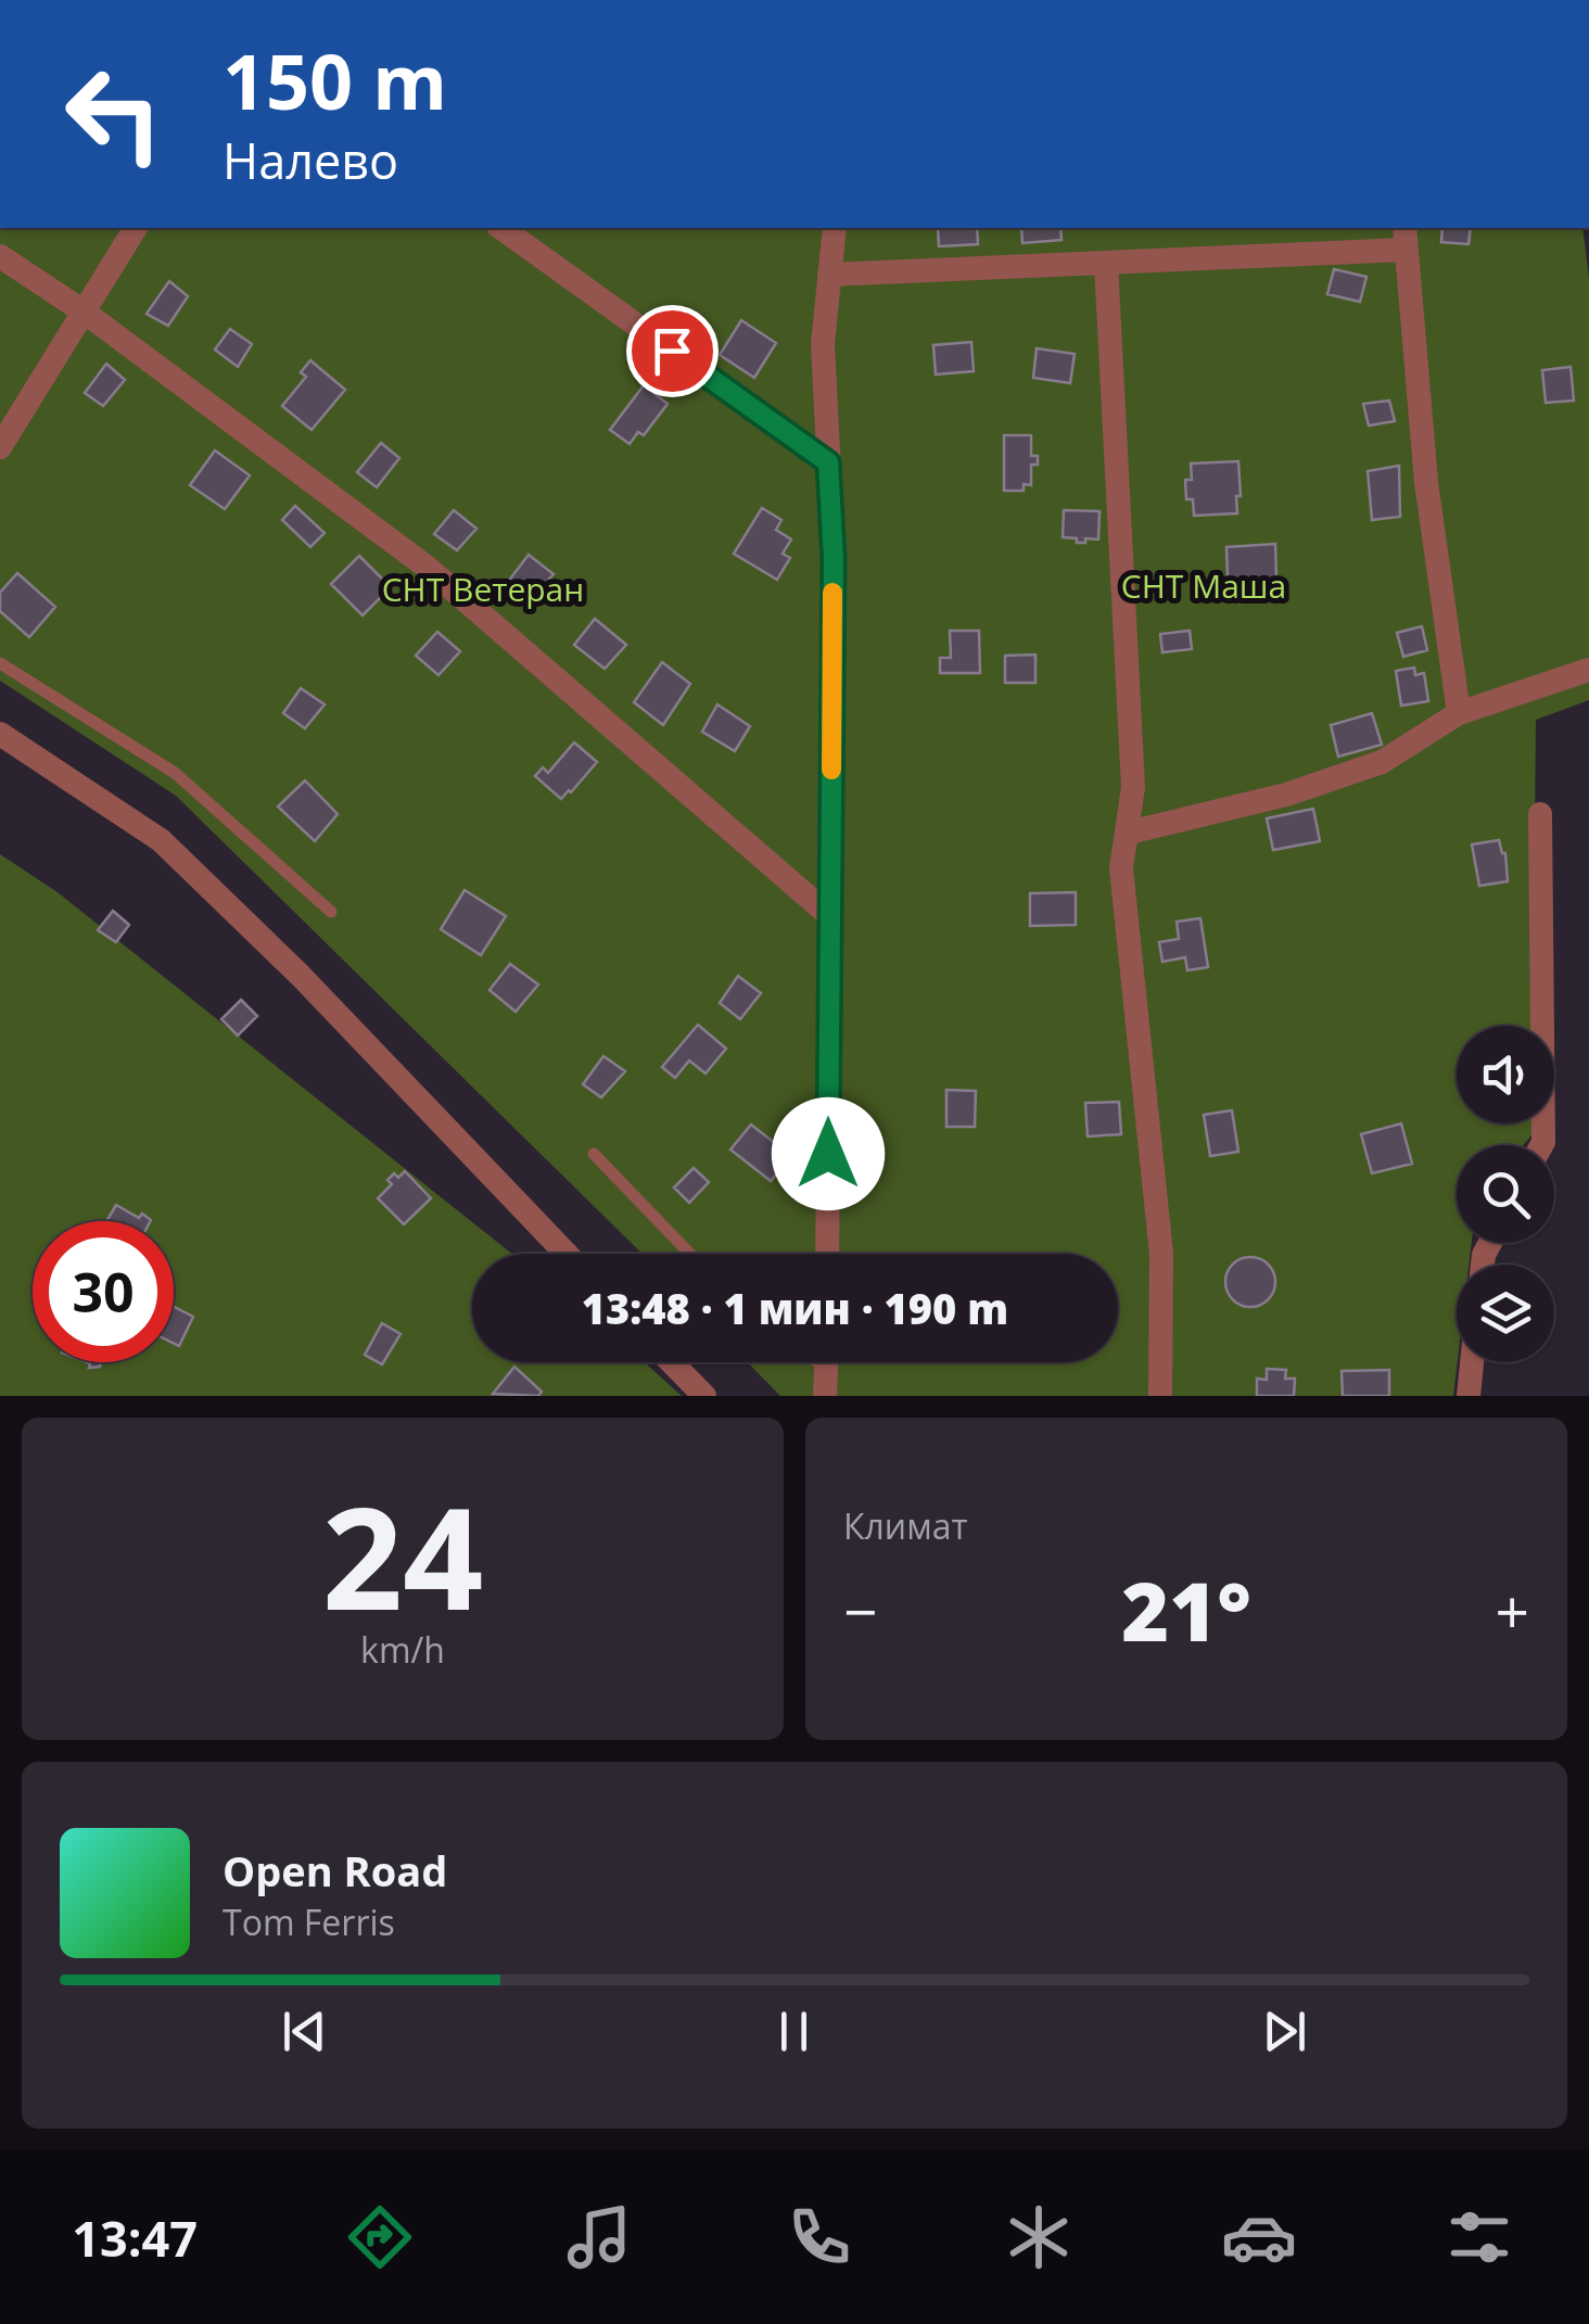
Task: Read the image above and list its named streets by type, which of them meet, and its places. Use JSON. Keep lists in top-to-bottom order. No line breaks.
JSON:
{"parks":["СНТ Маша","СНТ Ветеран"],"page":{"turn":["150 m","Налево"],"limit":"30","trip":"13:48 · 1 мин · 190 m","tile":[["24","km/h"],"Климат"],"heat":["−","21°","+"],"song":["Open Road","Tom Ferris"],"tabs":"13:47"}}
